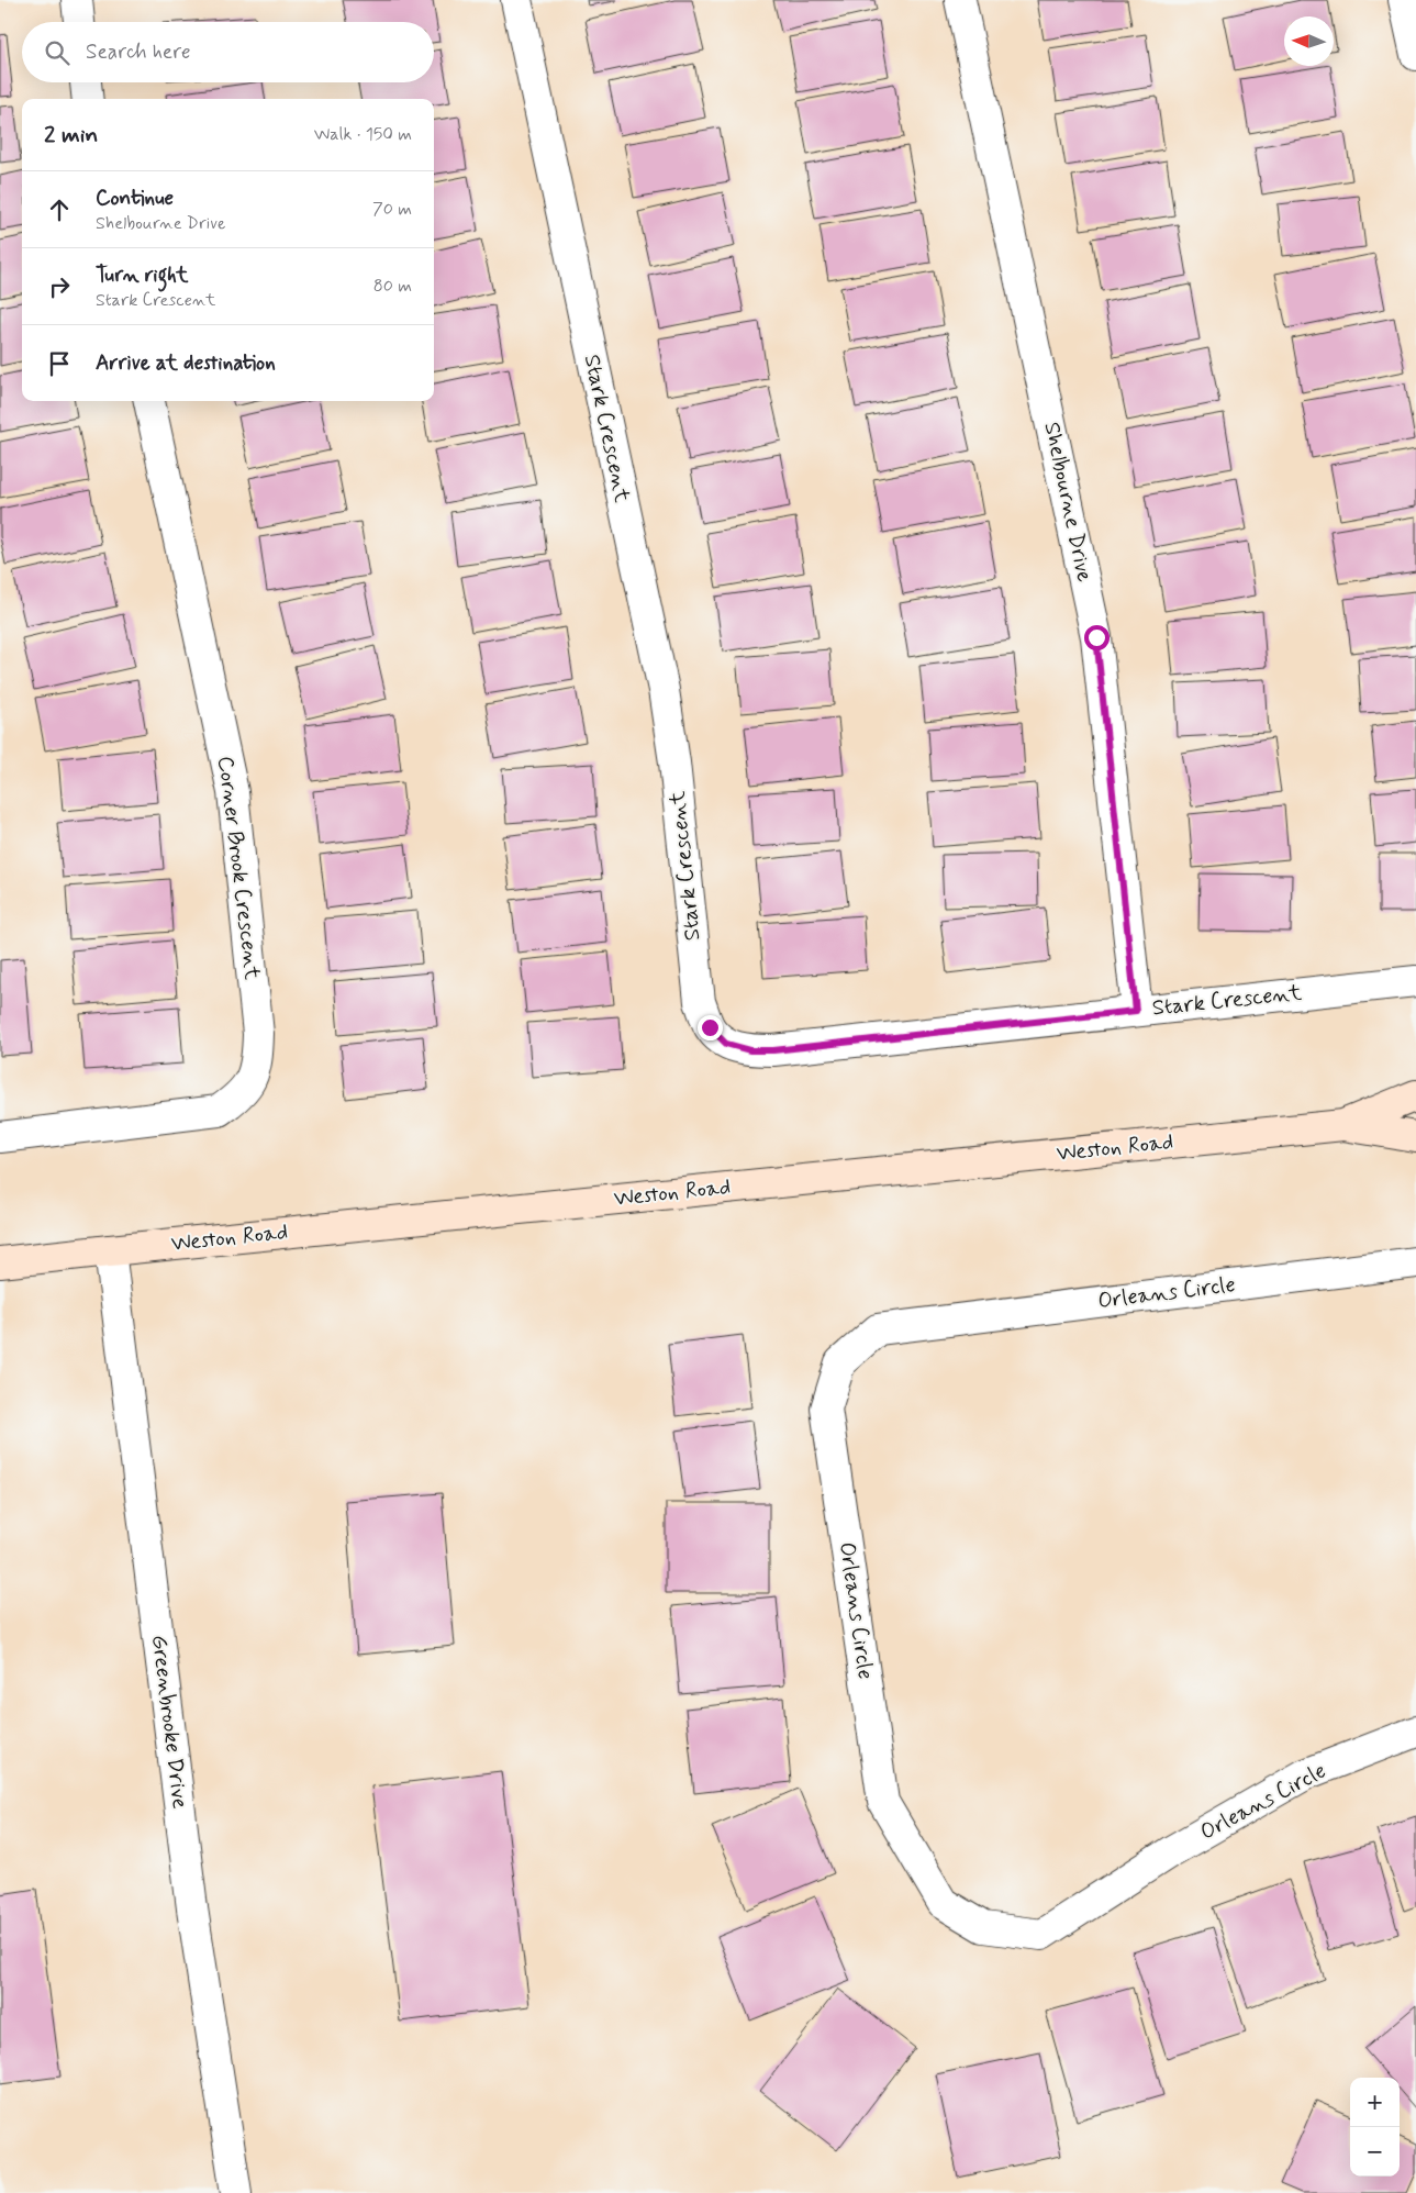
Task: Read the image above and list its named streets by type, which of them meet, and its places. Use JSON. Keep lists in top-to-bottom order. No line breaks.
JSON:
{"streets":{"main road":["Weston Road"],"street":["Stark Crescent","Shelbourne Drive","Corner Brook Crescent","Orleans Circle","Greenbrooke Drive"]},"crossings":[["Stark Crescent","Shelbourne Drive"],["Weston Road","Greenbrooke Drive"]],"north":"left","page":{"search":"Search here","heading":["2 min","Walk · 150 m"],"list":[["Continue","Shelbourne Drive","70 m"],["Turn right","Stark Crescent","80 m"],"Arrive at destination"],"map_buttons":["+","−"]}}
